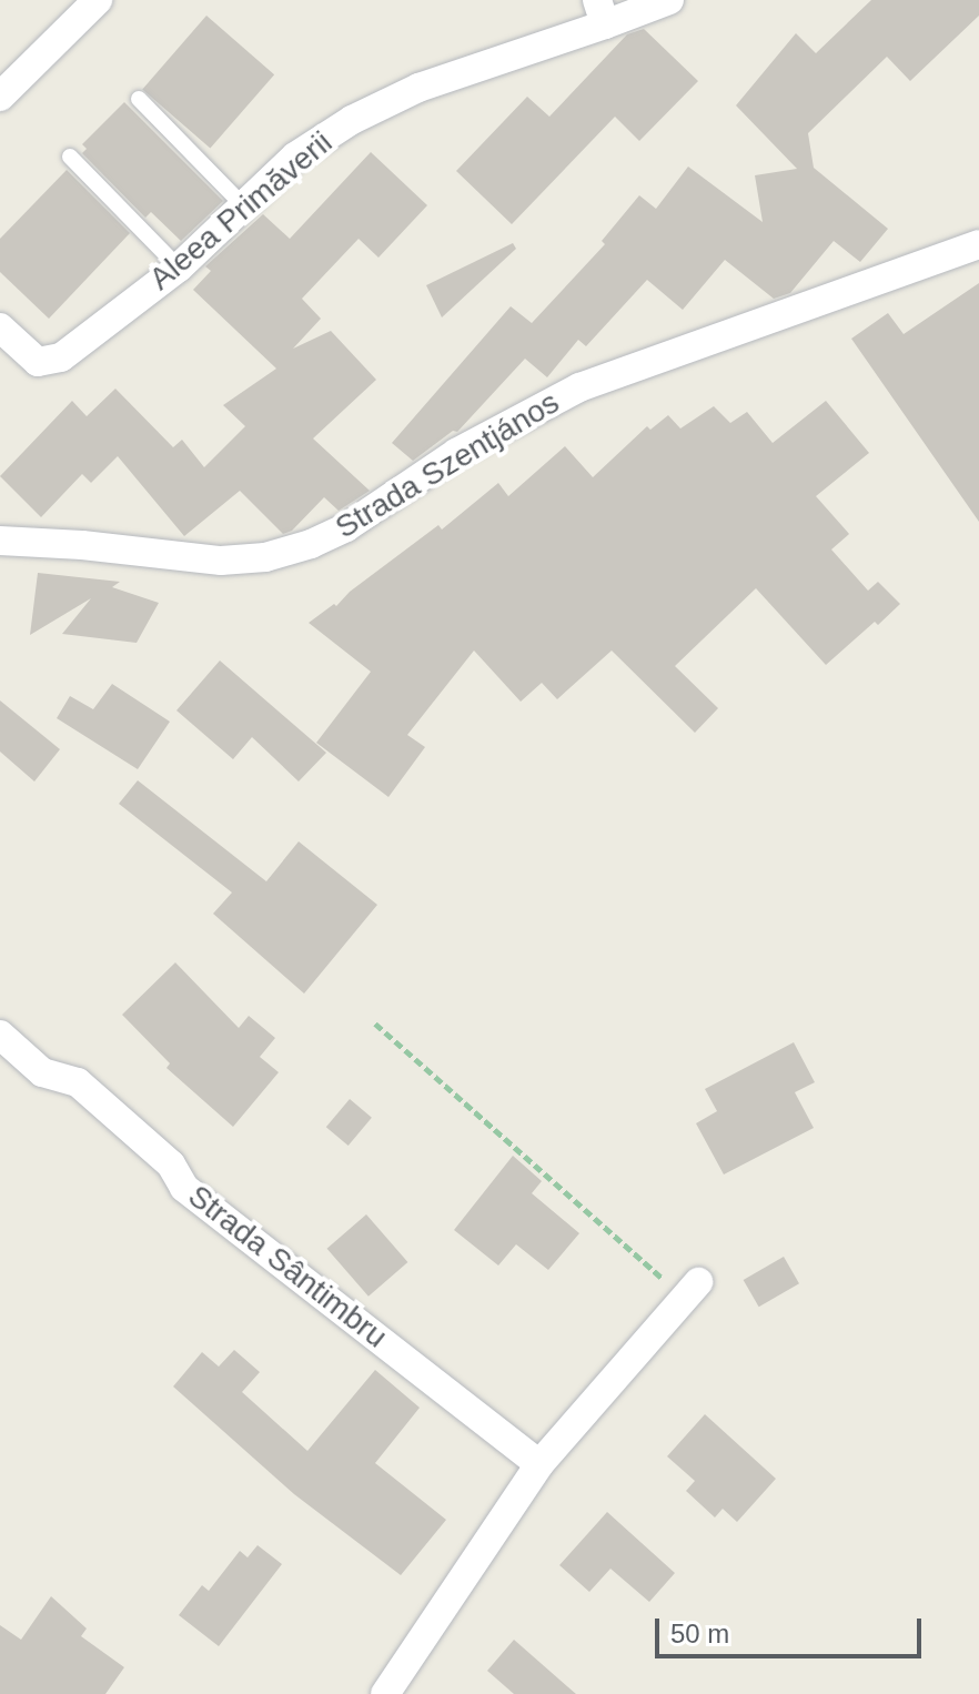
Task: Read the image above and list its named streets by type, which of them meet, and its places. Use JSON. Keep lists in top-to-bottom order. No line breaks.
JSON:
{"streets":{"street":["Aleea Primăverii","Strada Szentjános","Strada Sântimbru"]},"scale_bar":"50 m"}
